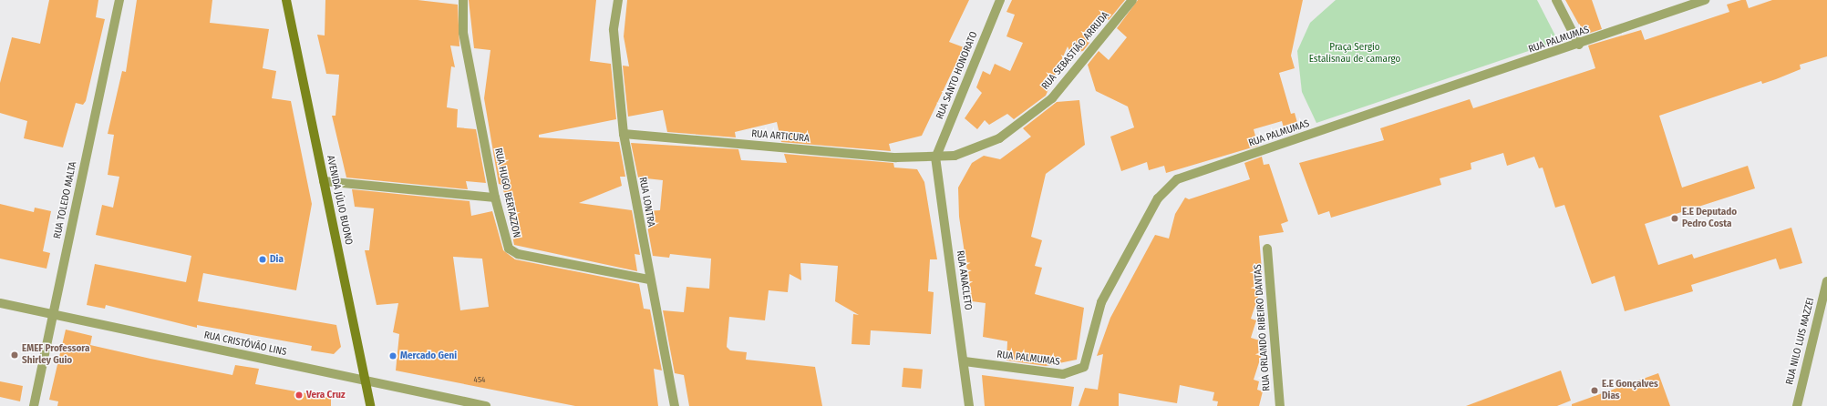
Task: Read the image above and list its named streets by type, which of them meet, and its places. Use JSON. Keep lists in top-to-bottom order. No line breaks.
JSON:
{"streets":{"main road":["AVENIDA JÚLIO BUONO"],"street":["RUA PALMUMAS","RUA SEBASTIÃO ARRUDA","RUA SANTO HONORATO","RUA ARTICURA","RUA HUGO BERTAZZON","RUA TOLEDO MALTA","RUA LONTRA","RUA ANACLETO","RUA ORLANDO RIBEIRO DANTAS","RUA NILO LUIS MAZZEI","RUA CRISTÓVÃO LINS"]},"crossings":[["RUA PALMUMAS","RUA ANACLETO"],["RUA SEBASTIÃO ARRUDA","RUA SANTO HONORATO"],["RUA SEBASTIÃO ARRUDA","RUA ARTICURA"],["RUA SEBASTIÃO ARRUDA","RUA ANACLETO"],["RUA SANTO HONORATO","RUA ARTICURA"],["RUA SANTO HONORATO","RUA ANACLETO"],["RUA ARTICURA","RUA LONTRA"],["RUA ARTICURA","RUA ANACLETO"],["RUA HUGO BERTAZZON","RUA LONTRA"],["RUA TOLEDO MALTA","RUA CRISTÓVÃO LINS"],["AVENIDA JÚLIO BUONO","RUA CRISTÓVÃO LINS"]],"parks":["Praça Sergio Estalisnau de camargo"],"places":["E.E Deputado Pedro Costa","Dia","EMEF Professora Shirley Guio","Mercado Geni","E.E Gonçalves Dias","Vera Cruz"],"house_numbers":["454"]}
